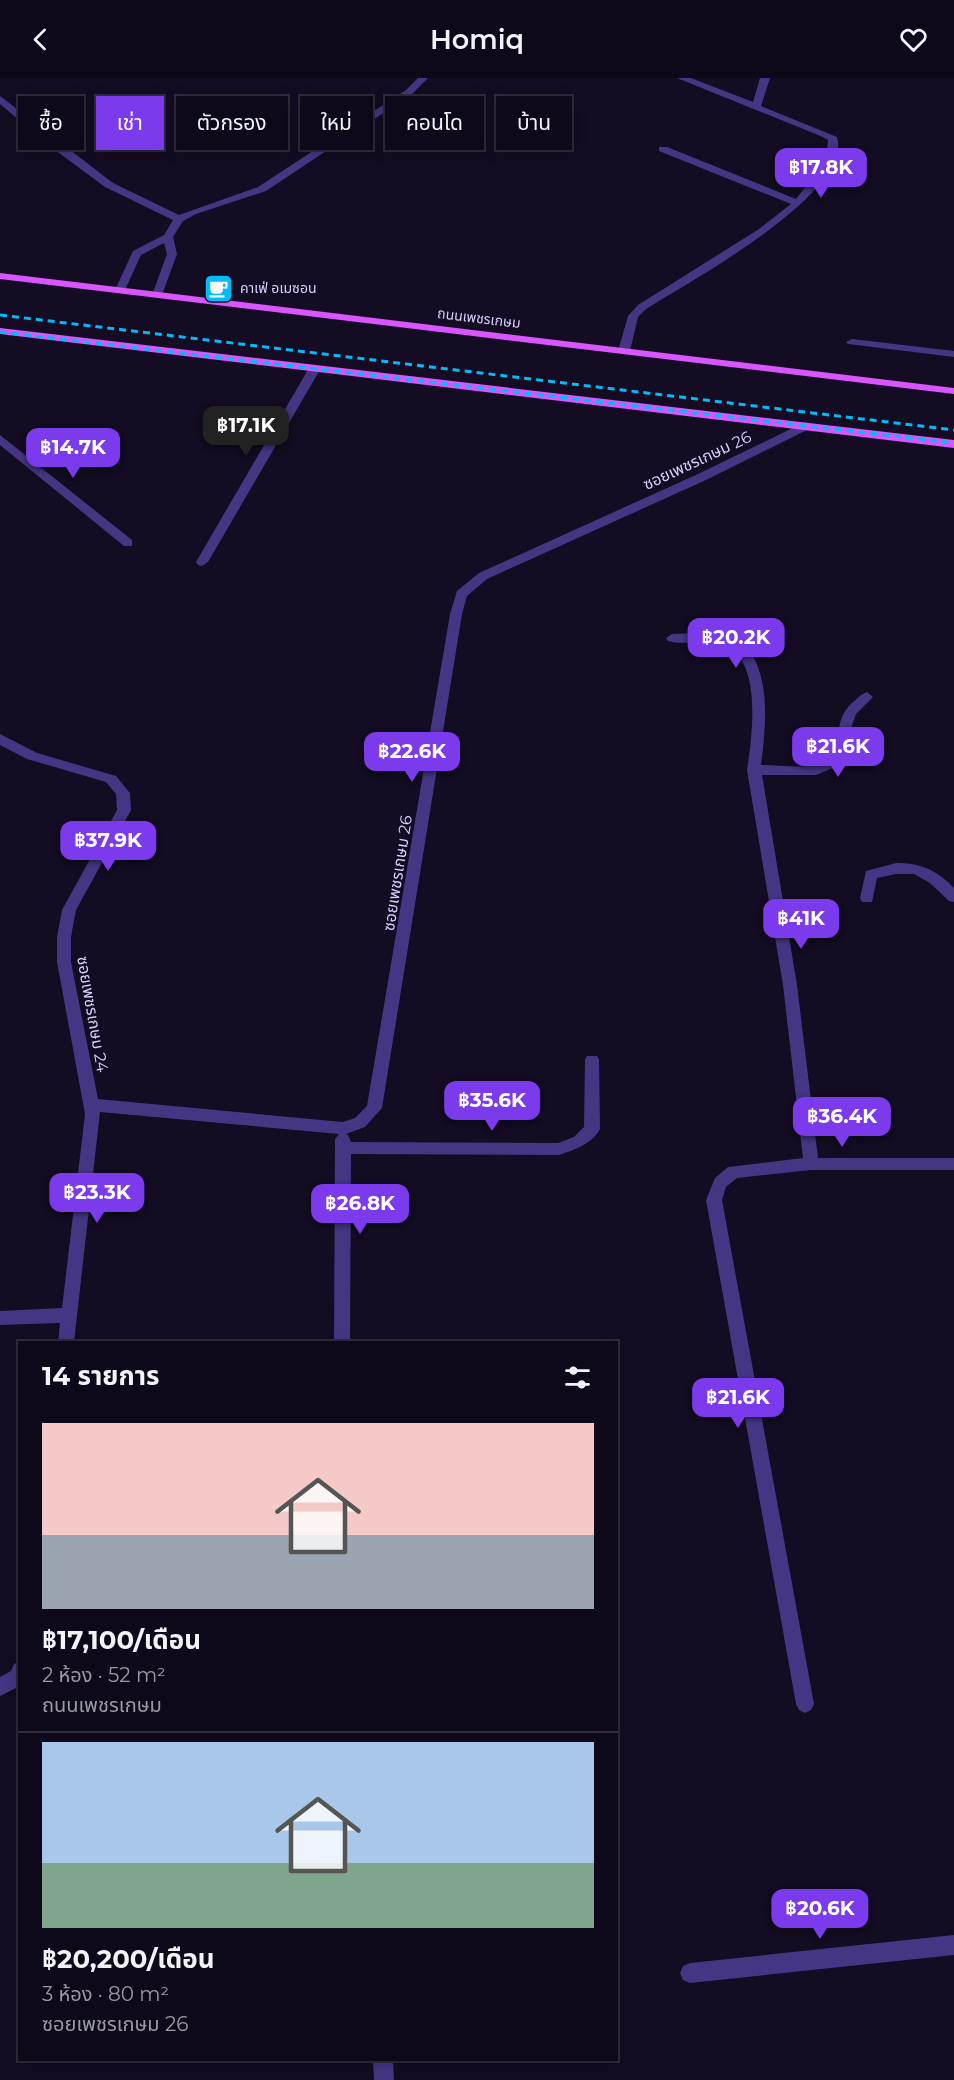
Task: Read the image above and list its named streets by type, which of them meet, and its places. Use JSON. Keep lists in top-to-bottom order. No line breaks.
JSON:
{"streets":{"main road":["ถนนเพชรเกษม"],"street":["ซอยเพชรเกษม 26","ซอยเพชรเกษม 24"]},"places":{"cafe":["คาเฟ่ อเมซอน"]},"page":{"header":"Homiq","chip":["ซื้อ","เช่า","ตัวกรอง","ใหม่","คอนโด","บ้าน"],"price":["฿17.8K","฿17.1K","฿14.7K","฿20.2K","฿21.6K","฿22.6K","฿37.9K","฿41K","฿35.6K","฿36.4K","฿23.3K","฿26.8K","฿21.6K","฿20.6K"],"heading":"14 รายการ","list":[{"name":"฿17,100/เดือน","note":"2 ห้อง · 52 m² · ถนนเพชรเกษม"},{"name":"฿20,200/เดือน","note":"3 ห้อง · 80 m² · ซอยเพชรเกษม 26"}]}}
